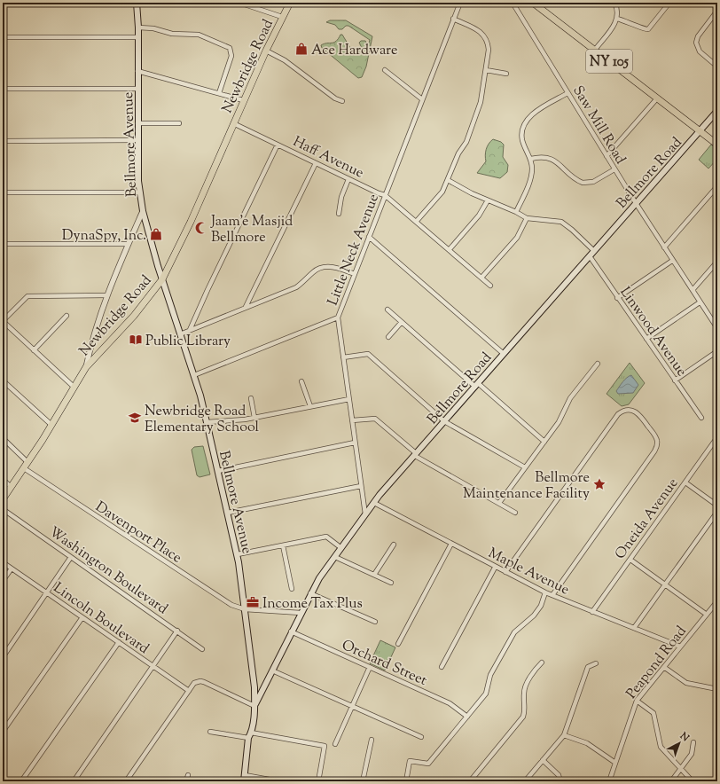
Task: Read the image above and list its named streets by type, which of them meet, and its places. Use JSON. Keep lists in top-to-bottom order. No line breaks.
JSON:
{"streets":{"main road":["NY 105","Newbridge Road","Bellmore Avenue","Bellmore Road"],"street":["Saw Mill Road","Haff Avenue","Little Neck Avenue","Linwood Avenue","Oneida Avenue","Davenport Place","Washington Boulevard","Maple Avenue","Lincoln Boulevard","Orchard Street","Peapond Road"]},"crossings":[["NY 105","Bellmore Road"],["Newbridge Road","Bellmore Avenue"],["Newbridge Road","Haff Avenue"],["Newbridge Road","Davenport Place"],["Saw Mill Road","Bellmore Road"],["Bellmore Avenue","Bellmore Road"],["Bellmore Avenue","Davenport Place"],["Haff Avenue","Little Neck Avenue"],["Bellmore Road","Little Neck Avenue"],["Bellmore Road","Linwood Avenue"],["Bellmore Road","Davenport Place"],["Bellmore Road","Maple Avenue"],["Bellmore Road","Orchard Street"],["Oneida Avenue","Maple Avenue"],["Maple Avenue","Peapond Road"]],"places":{"shop":["Ace Hardware","DynaSpy, Inc."],"mosque":["Jaam'e Masjid Bellmore"],"library":["Public Library"],"school or university":["Newbridge Road Elementary School"],"place":["Bellmore Maintenance Facility"],"office":["Income Tax Plus"]},"north":"top right"}
